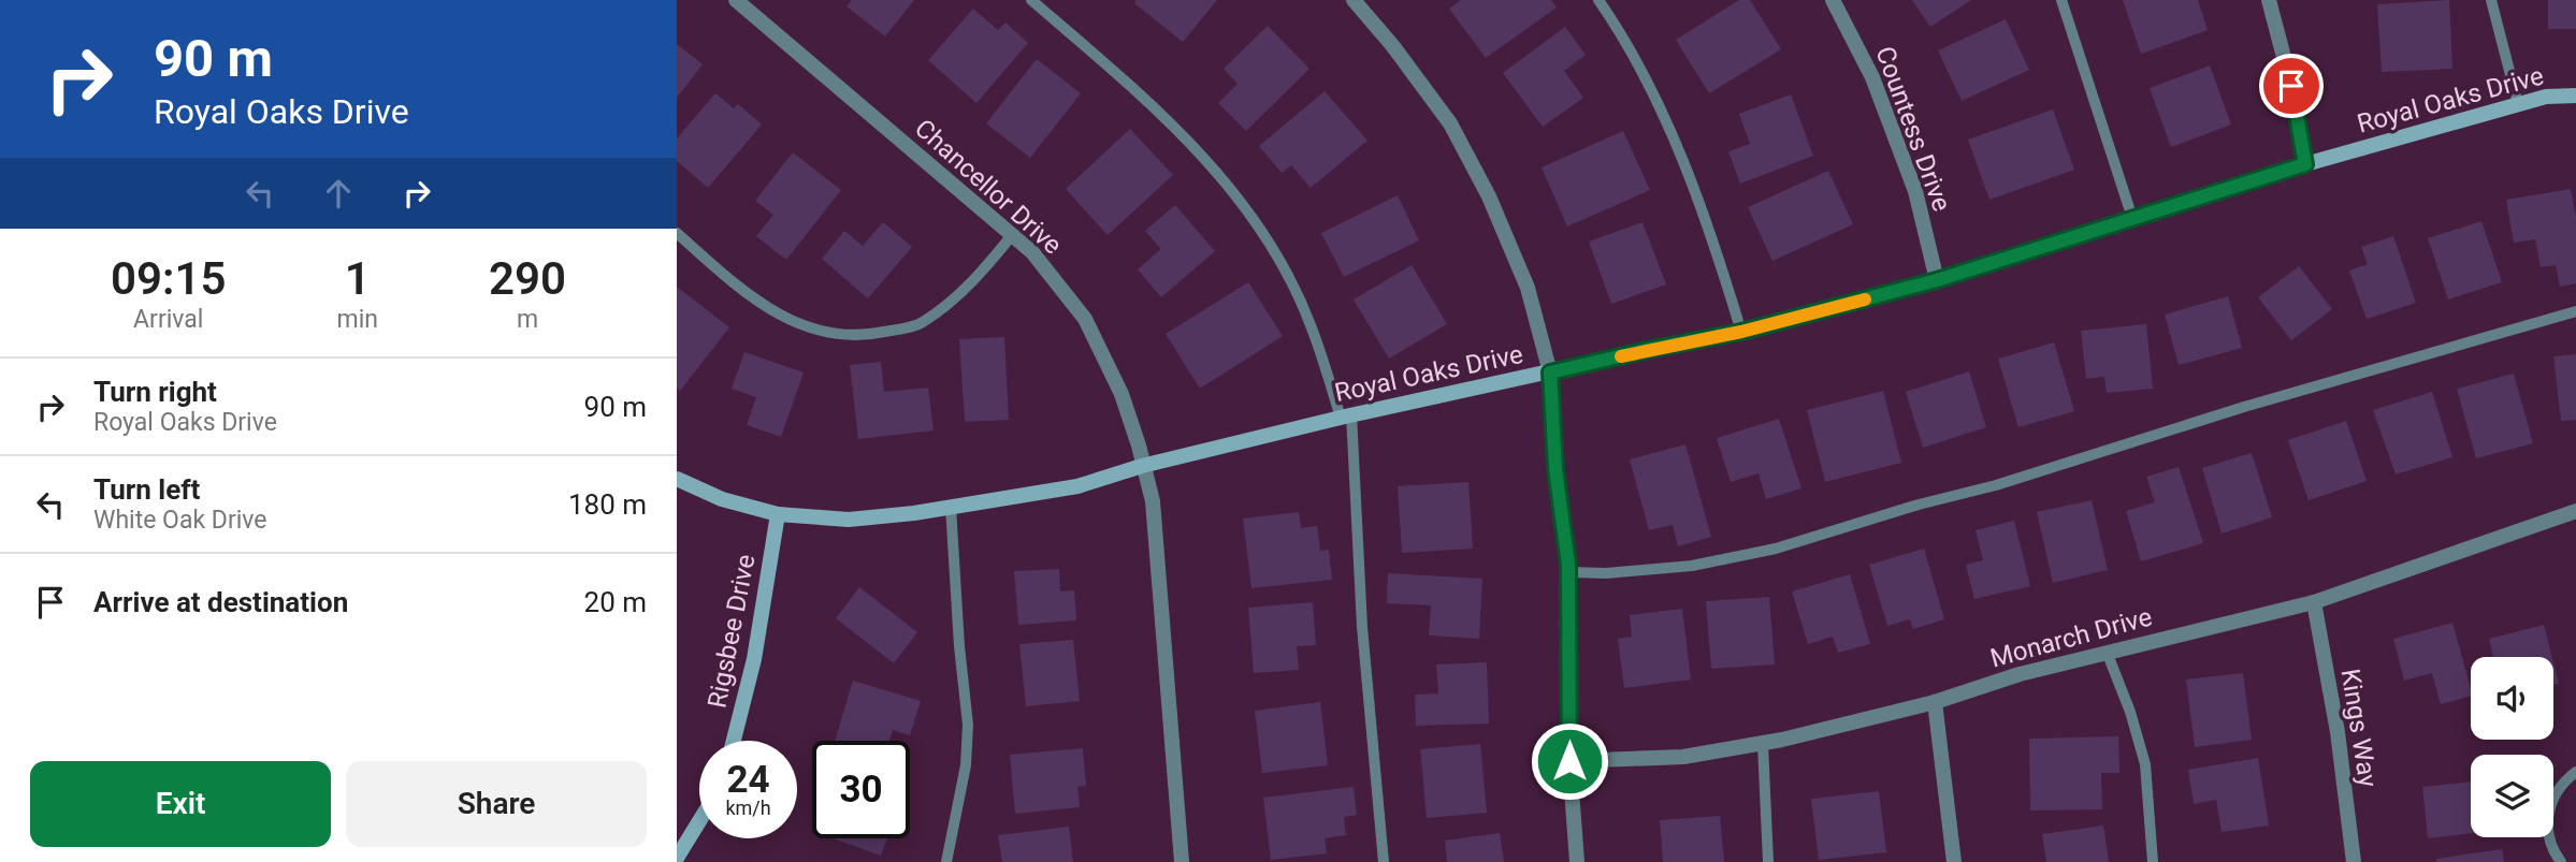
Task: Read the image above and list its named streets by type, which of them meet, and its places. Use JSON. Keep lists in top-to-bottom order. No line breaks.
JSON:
{"streets":{"street":["Royal Oaks Drive","Countess Drive","Chancellor Drive","Rigsbee Drive","Monarch Drive","Kings Way"]},"crossings":[["Royal Oaks Drive","Countess Drive"],["Royal Oaks Drive","Chancellor Drive"],["Royal Oaks Drive","Rigsbee Drive"],["Monarch Drive","Kings Way"]],"page":{"turn":["90 m","Royal Oaks Drive"],"eta":["09:15","Arrival","1","min","290","m"],"list":[{"name":"Turn right","note":"Royal Oaks Drive","value":"90 m"},{"name":"Turn left","note":"White Oak Drive","value":"180 m"},{"name":"Arrive at destination","value":"20 m"}],"speed":"24 km/h","limit":"30","buttons":["Exit","Share"]}}
